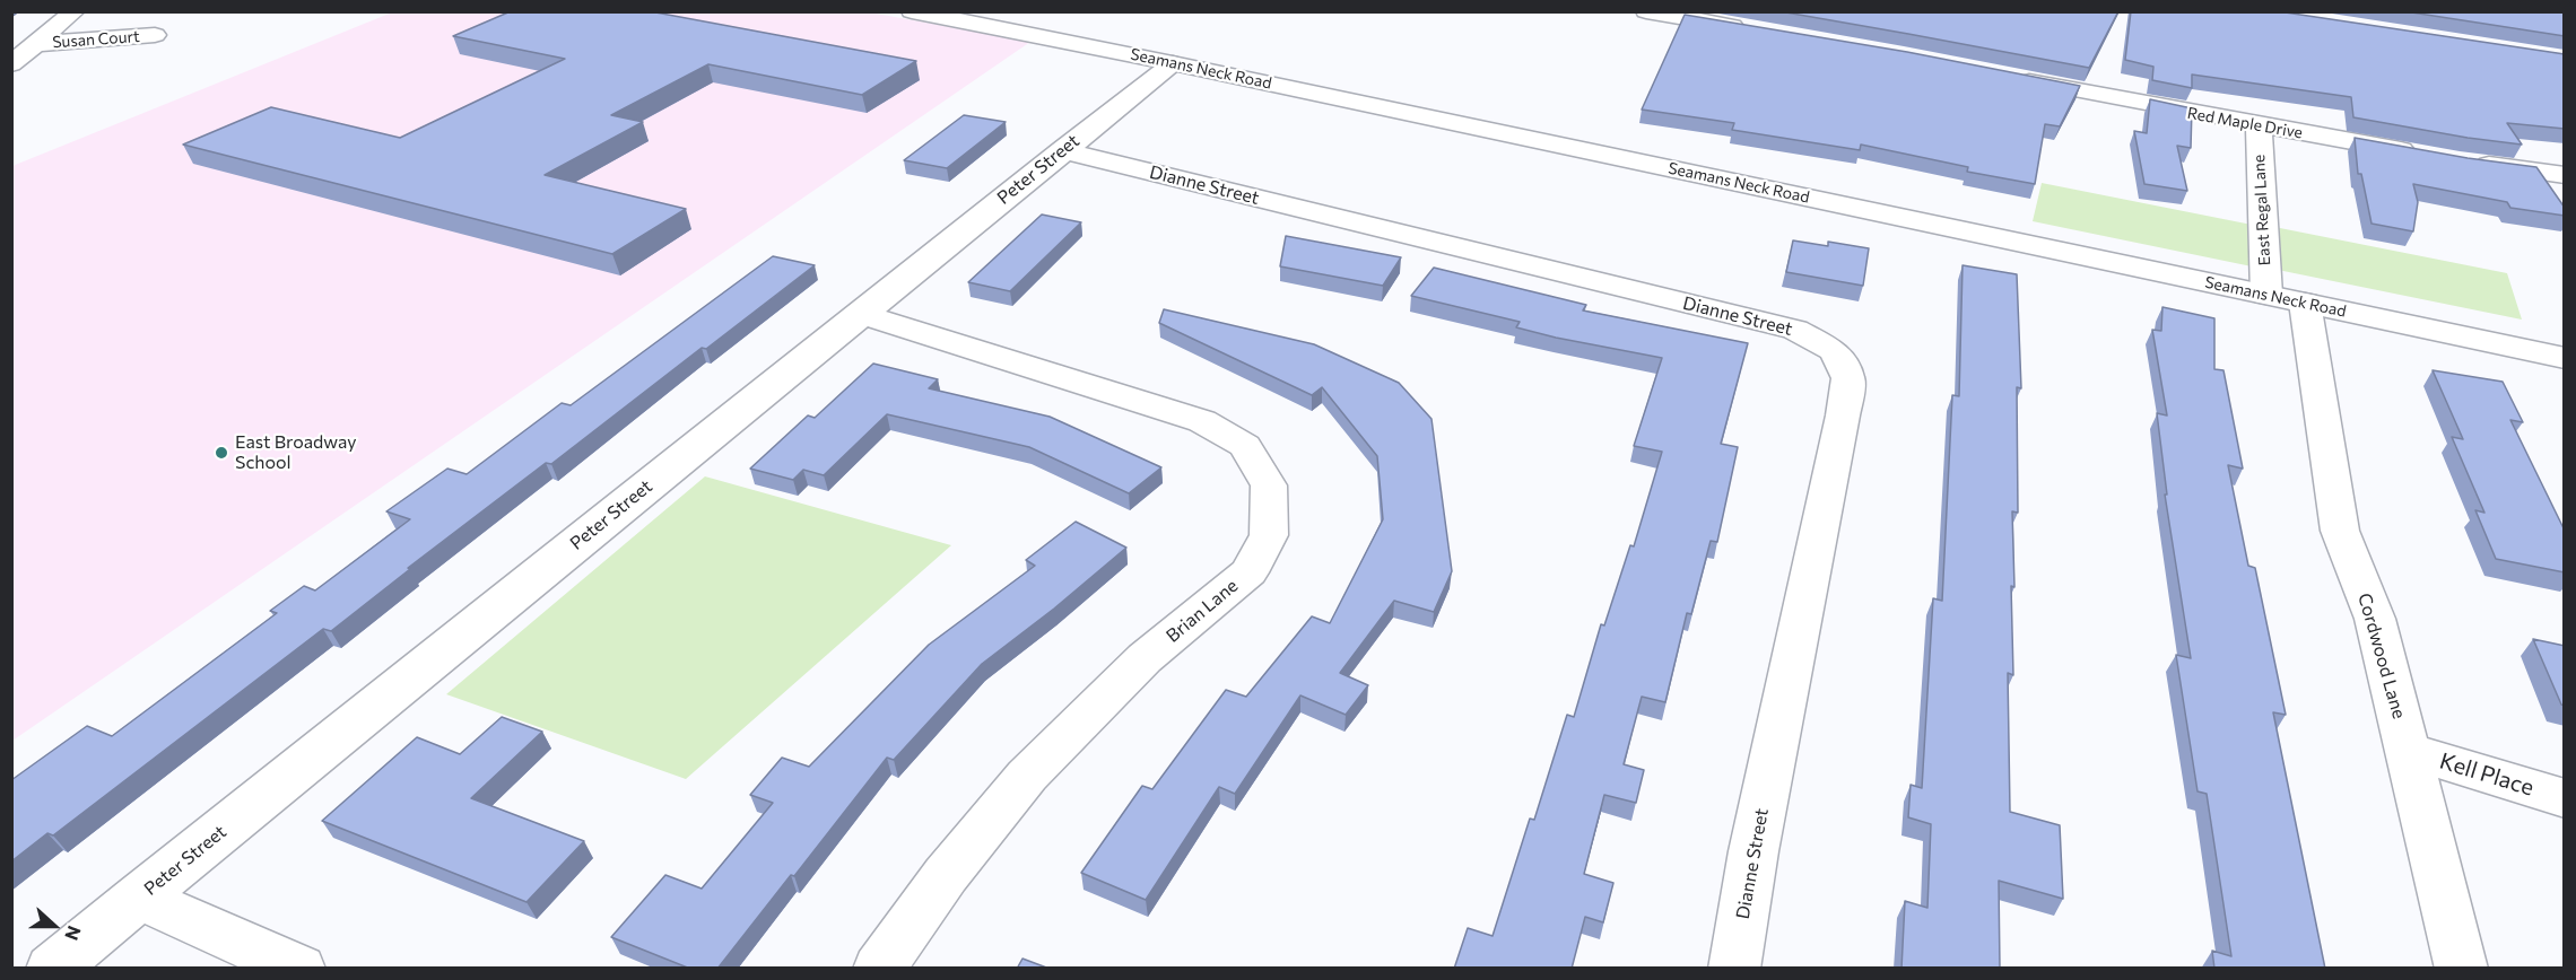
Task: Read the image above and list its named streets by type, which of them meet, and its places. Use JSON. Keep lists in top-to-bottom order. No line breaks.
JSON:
{"streets":{"street":["Susan Court","Seamans Neck Road","Red Maple Drive","Peter Street","Dianne Street","East Regal Lane","Brian Lane","Cordwood Lane","Kell Place"]},"crossings":[["Seamans Neck Road","Peter Street"],["Seamans Neck Road","East Regal Lane"],["Seamans Neck Road","Cordwood Lane"],["Red Maple Drive","East Regal Lane"],["Peter Street","Dianne Street"],["Peter Street","Brian Lane"],["East Regal Lane","Cordwood Lane"],["Cordwood Lane","Kell Place"]],"places":["East Broadway School"],"north":"right"}
